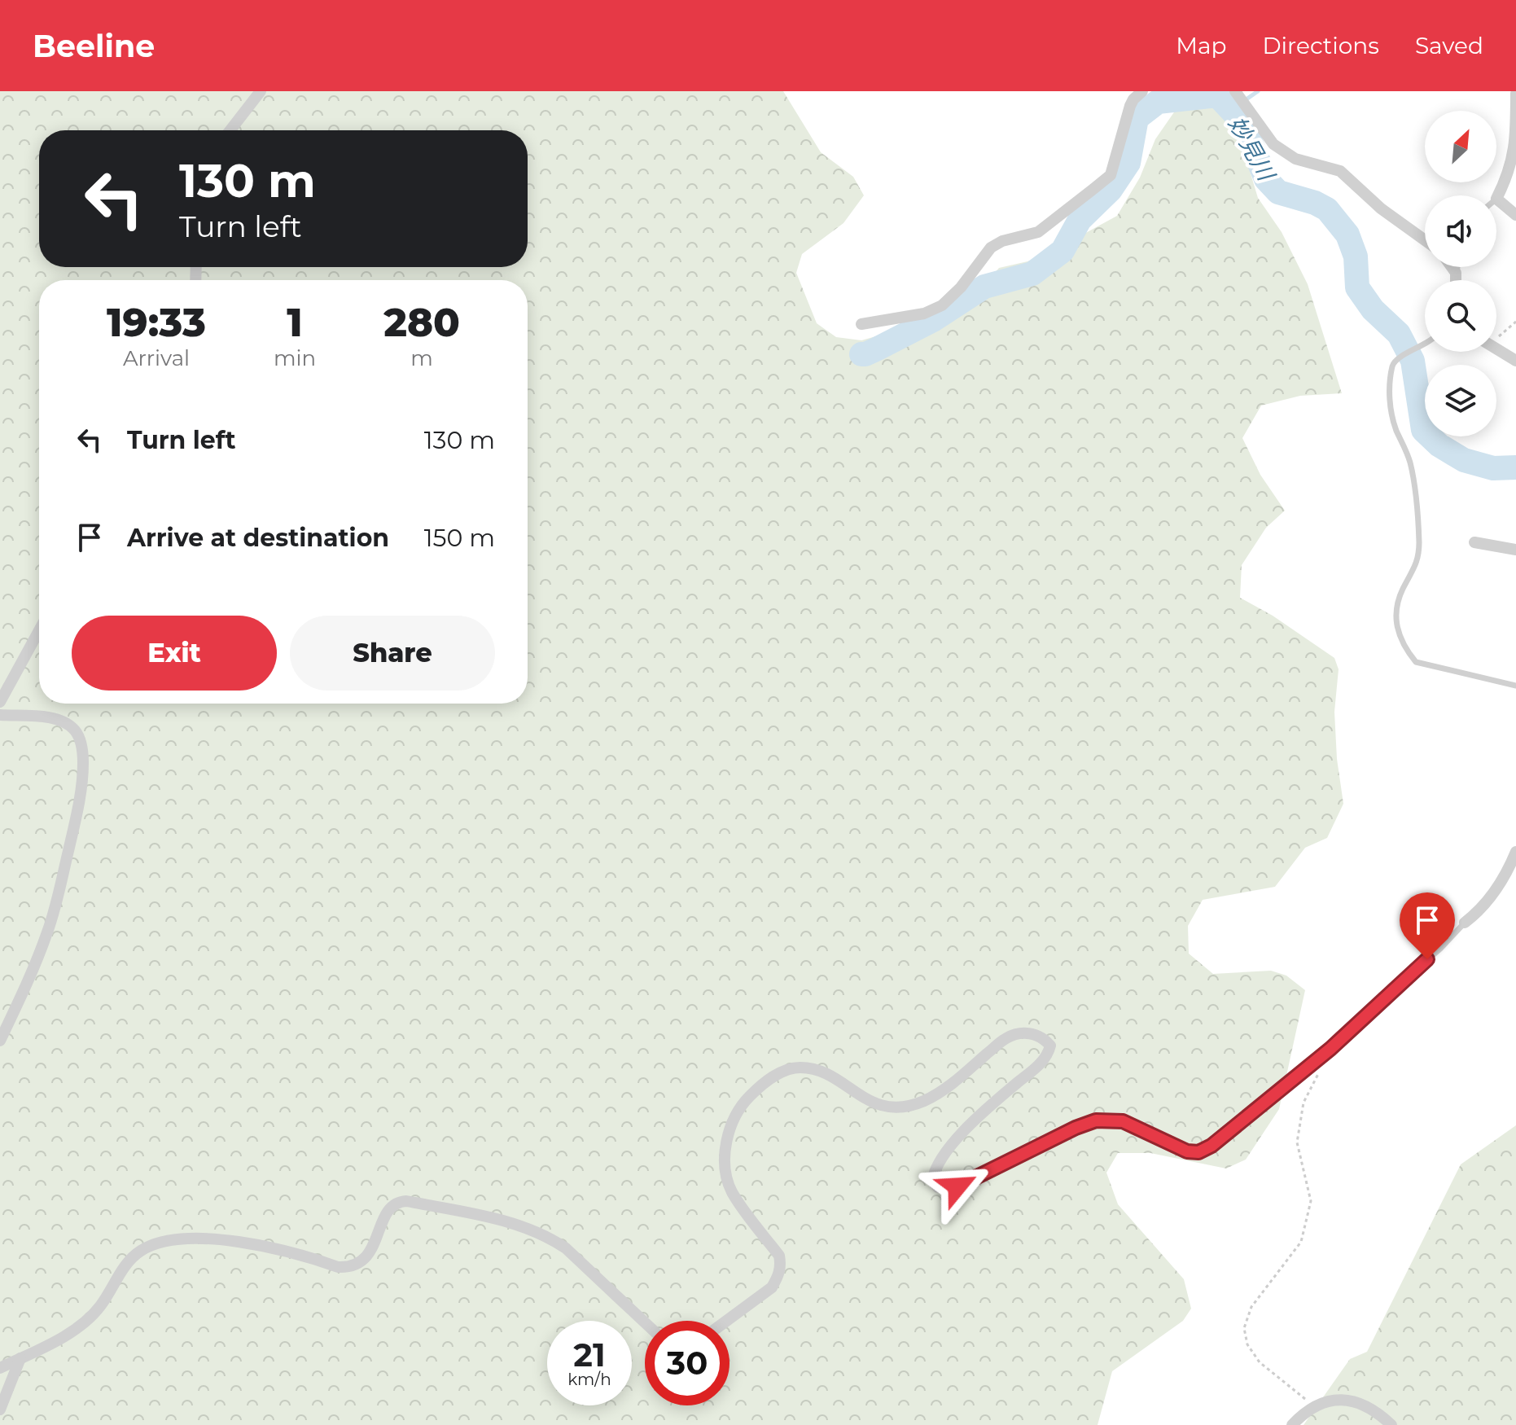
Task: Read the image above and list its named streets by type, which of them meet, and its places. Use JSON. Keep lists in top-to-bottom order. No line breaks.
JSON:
{"water":["妙見川"],"north":"top right","page":{"header":"Beeline","nav":["Map","Directions","Saved"],"turn":["130 m","Turn left"],"eta":["19:33","Arrival","1","min","280","m"],"list":[{"name":"Turn left","value":"130 m"},{"name":"Arrive at destination","value":"150 m"}],"buttons":["Exit","Share"],"speed":"21 km/h","limit":"30"}}
